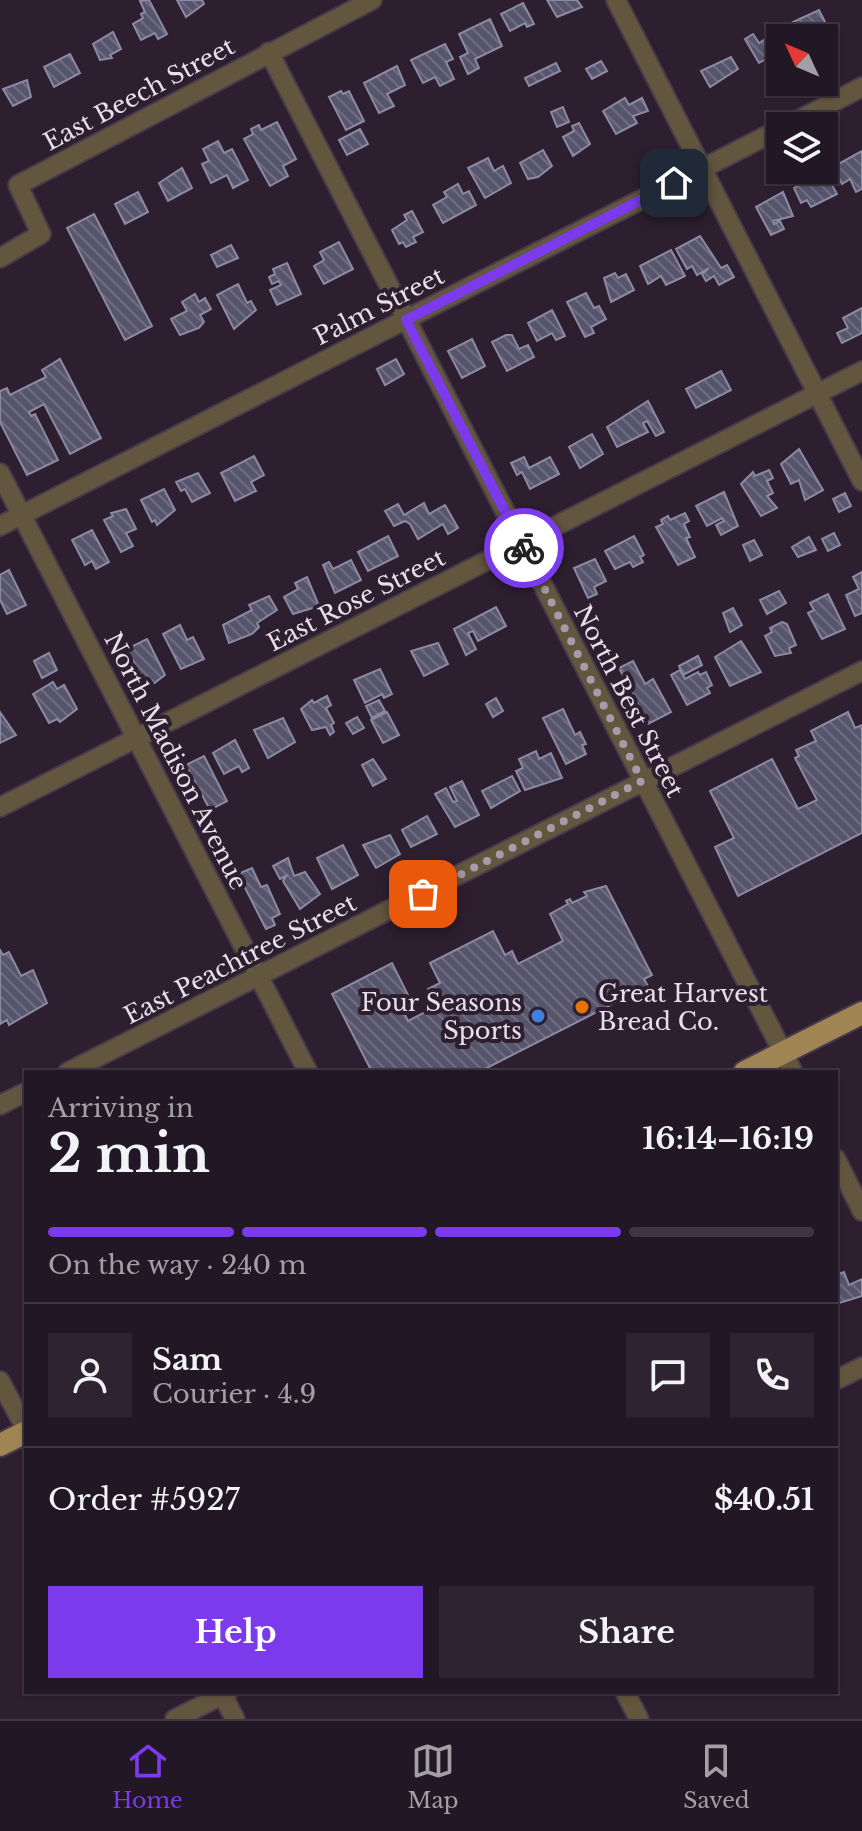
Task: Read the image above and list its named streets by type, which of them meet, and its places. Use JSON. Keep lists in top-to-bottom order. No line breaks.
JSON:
{"streets":{"street":["East Beech Street","Palm Street","East Rose Street","North Best Street","North Madison Avenue","East Peachtree Street"]},"crossings":[["East Beech Street","North Best Street"],["Palm Street","North Best Street"],["Palm Street","North Madison Avenue"],["East Rose Street","North Best Street"],["East Rose Street","North Madison Avenue"],["North Best Street","East Peachtree Street"],["North Madison Avenue","East Peachtree Street"]],"places":["Great Harvest Bread Co.","Four Seasons Sports"],"north":"top left","page":{"heading":["2 min","Arriving in","16:14–16:19"],"panel":["Sam","Courier · 4.9","Order #5927","$40.51"],"bar":"On the way · 240 m","buttons":["Help","Share"],"tabs":["Home","Map","Saved"]}}
